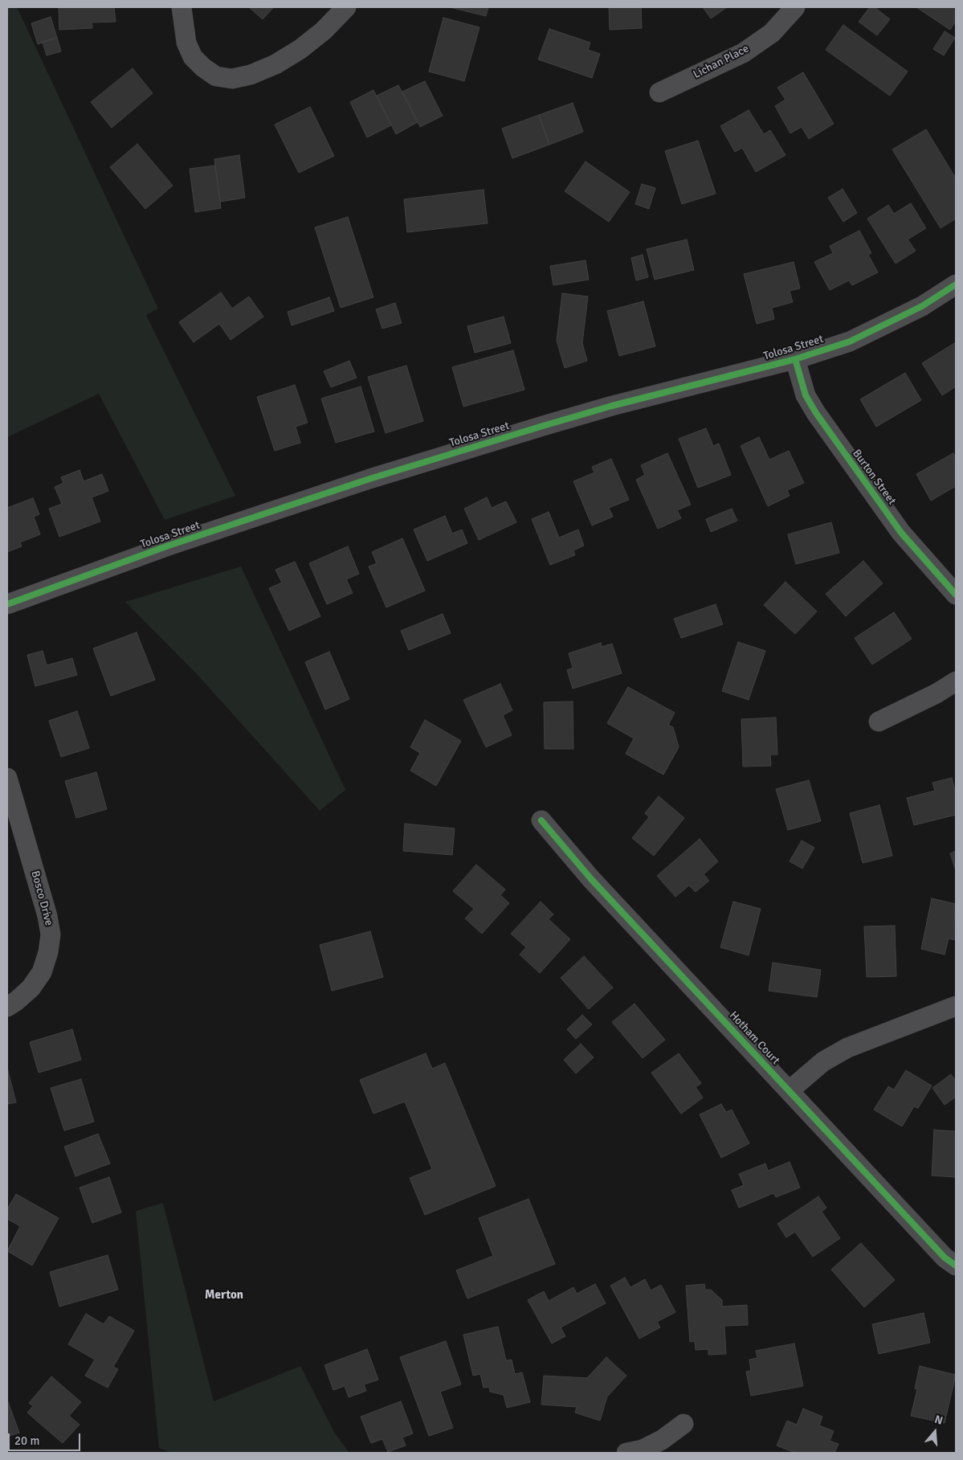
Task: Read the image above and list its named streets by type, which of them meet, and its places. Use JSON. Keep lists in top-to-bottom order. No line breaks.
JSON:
{"streets":{"street":["Lichan Place","Tolosa Street","Burton Street","Bosco Drive","Hotham Court"]},"crossings":[["Tolosa Street","Burton Street"]],"districts":["Merton"],"scale_bar":"20 m","north":"top"}
